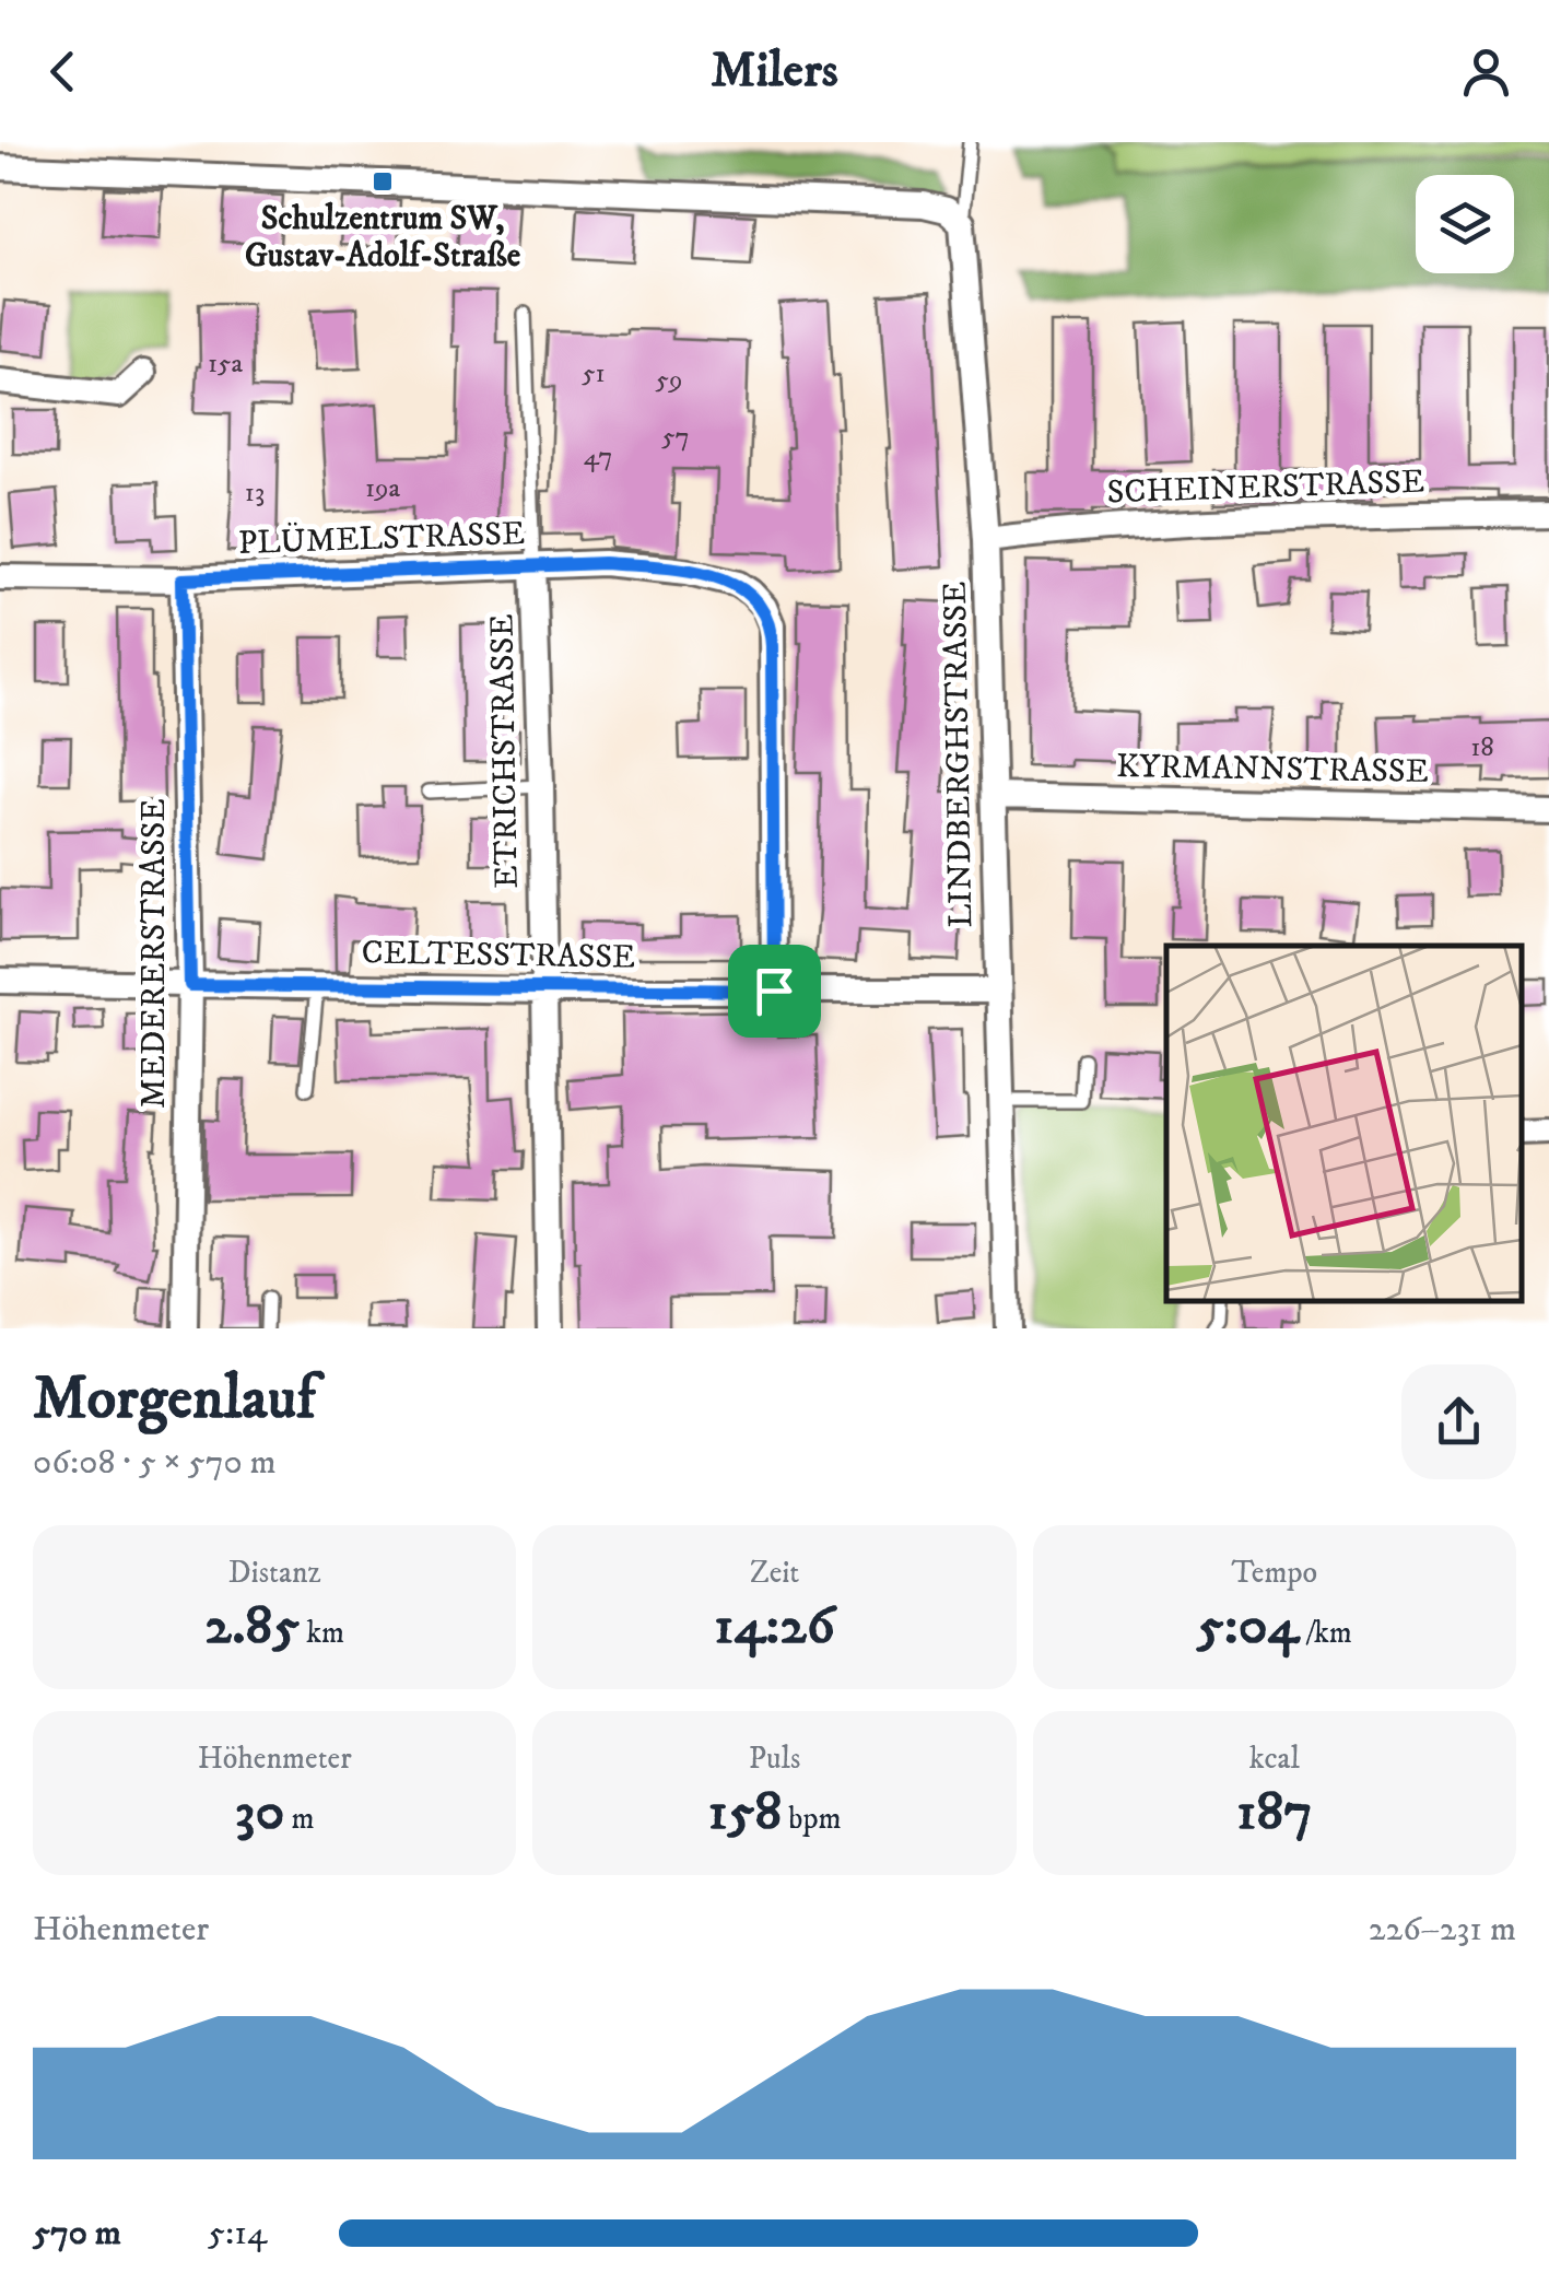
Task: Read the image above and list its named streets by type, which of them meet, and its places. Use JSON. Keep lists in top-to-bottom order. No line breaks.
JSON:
{"streets":{"street":["SCHEINERSTRASSE","PLÜMELSTRASSE","ETRICHSTRASSE","LINDBERGHSTRASSE","KYRMANNSTRASSE","MEDERERSTRASSE","CELTESSTRASSE"]},"crossings":[["SCHEINERSTRASSE","LINDBERGHSTRASSE"],["PLÜMELSTRASSE","ETRICHSTRASSE"],["PLÜMELSTRASSE","MEDERERSTRASSE"],["PLÜMELSTRASSE","CELTESSTRASSE"],["ETRICHSTRASSE","CELTESSTRASSE"],["LINDBERGHSTRASSE","KYRMANNSTRASSE"],["LINDBERGHSTRASSE","CELTESSTRASSE"],["MEDERERSTRASSE","CELTESSTRASSE"]],"places":{"transit":["Schulzentrum SW, Gustav-Adolf-Straße"]},"house_numbers":["15a","51","59","57","47","19a","13","18"],"page":{"header":"Milers","heading":["Morgenlauf","06:08 · 5 × 570 m"],"stats":[["Distanz","2.85 km"],["Zeit","14:26"],["Tempo","5:04 /km"],["Höhenmeter","30 m"],["Puls","158 bpm"],["kcal","187"]],"chart":["Höhenmeter","226–231 m"],"list":[{"name":"570 m","note":"5:14"}]}}
